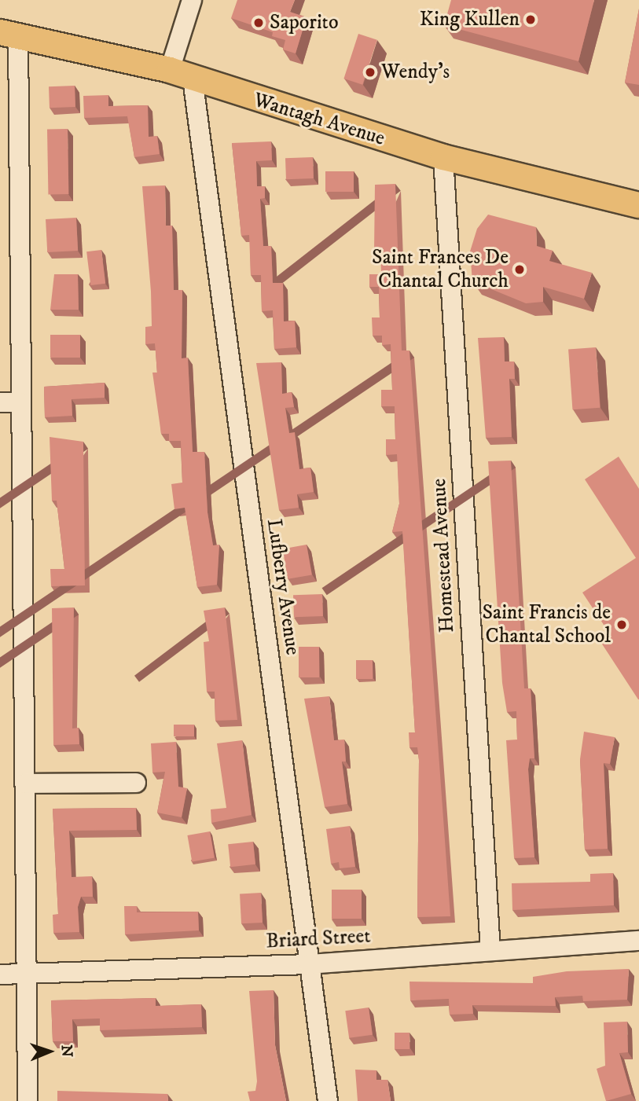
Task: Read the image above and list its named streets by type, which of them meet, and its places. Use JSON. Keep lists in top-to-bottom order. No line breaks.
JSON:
{"streets":{"main road":["Wantagh Avenue"],"street":["Homestead Avenue","Lufberry Avenue","Briard Street"]},"crossings":[["Wantagh Avenue","Homestead Avenue"],["Wantagh Avenue","Lufberry Avenue"],["Homestead Avenue","Briard Street"],["Lufberry Avenue","Briard Street"]],"places":["King Kullen","Saporito","Wendy's","Saint Frances De Chantal Church","Saint Francis de Chantal School"],"north":"right"}
